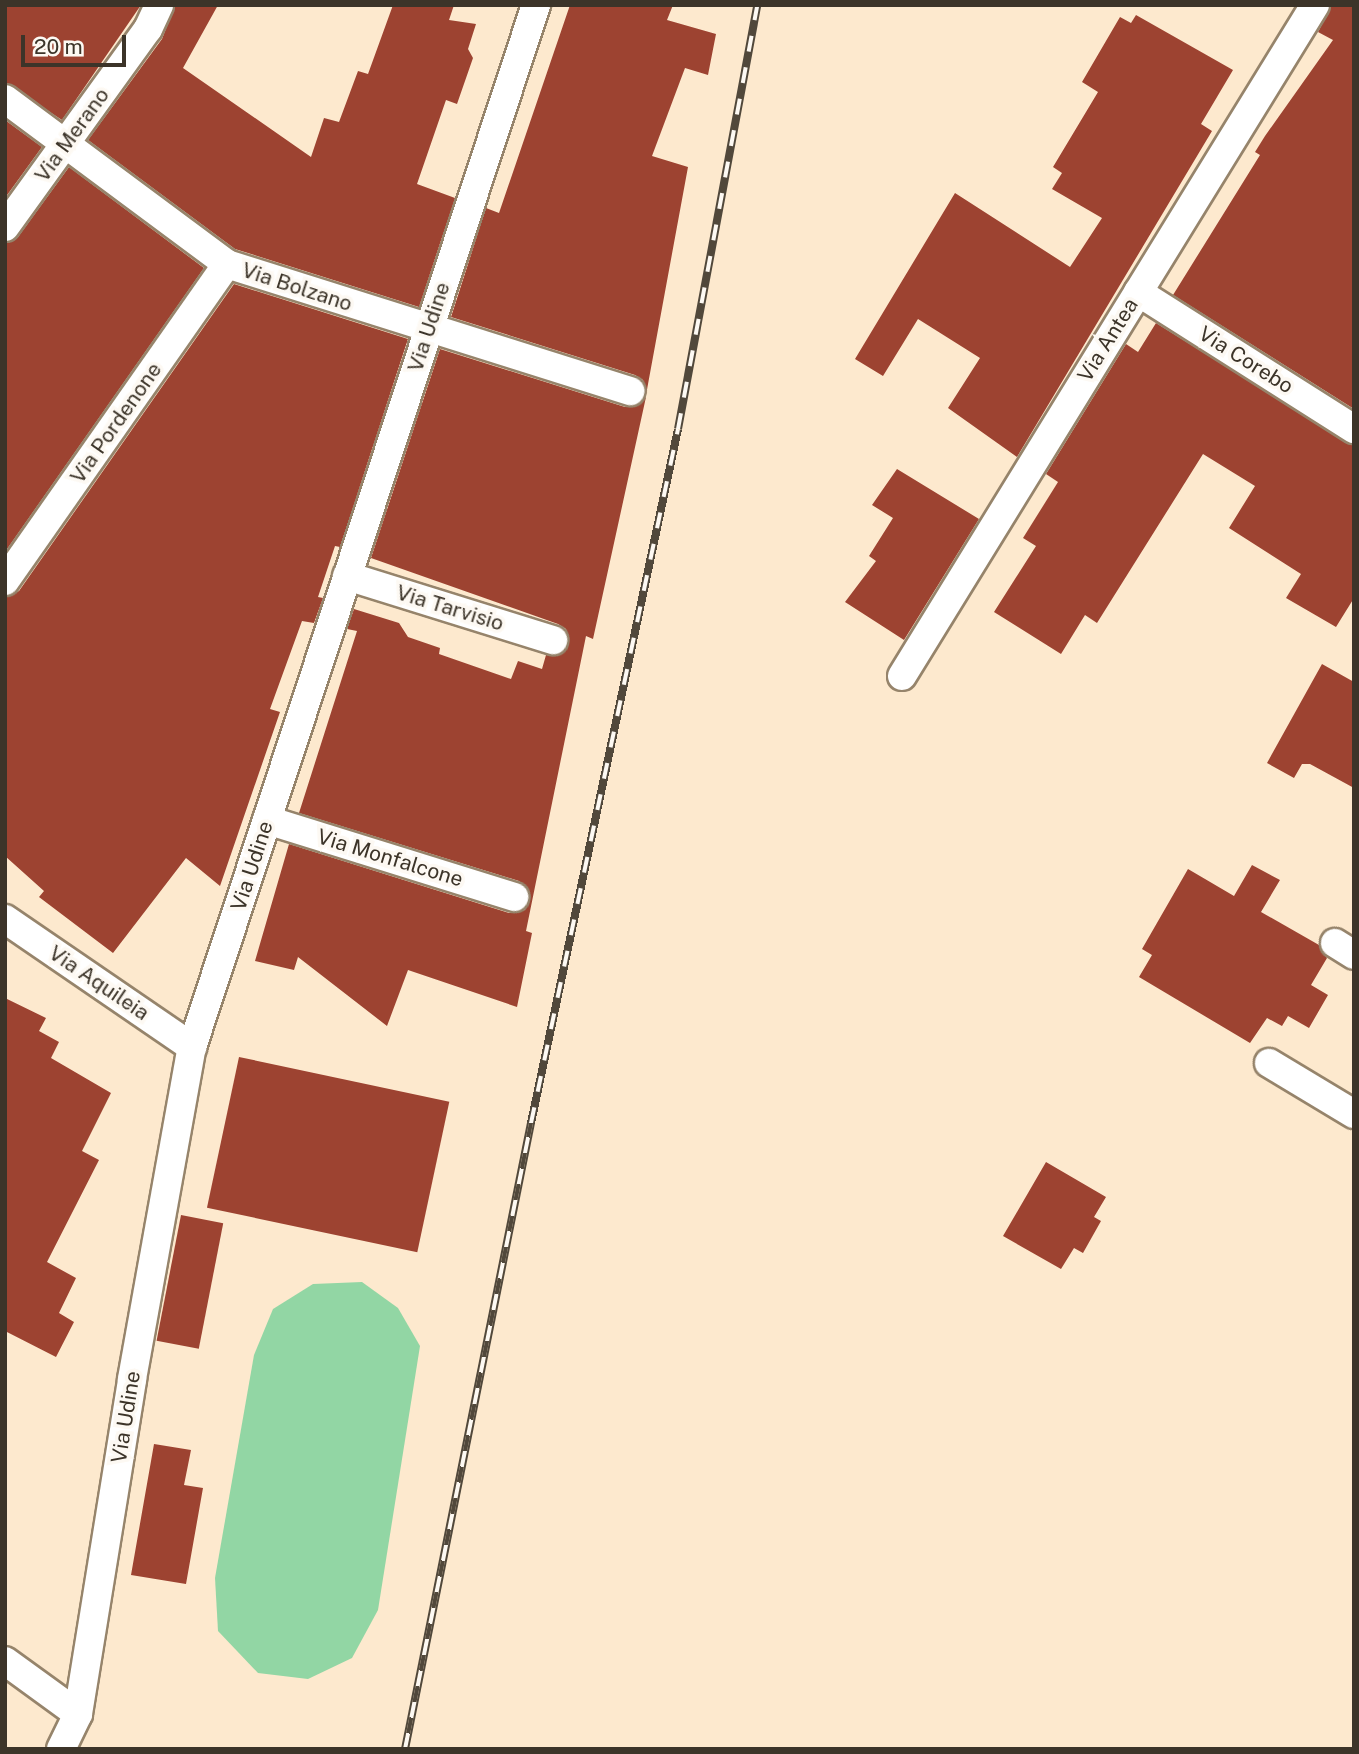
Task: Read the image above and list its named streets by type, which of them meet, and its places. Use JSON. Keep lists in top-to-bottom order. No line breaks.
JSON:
{"streets":{"street":["Via Merano","Via Bolzano","Via Udine","Via Antea","Via Corebo","Via Pordenone","Via Tarvisio","Via Monfalcone","Via Aquileia"]},"crossings":[["Via Merano","Via Bolzano"],["Via Bolzano","Via Udine"],["Via Bolzano","Via Pordenone"],["Via Udine","Via Tarvisio"],["Via Udine","Via Monfalcone"],["Via Udine","Via Aquileia"],["Via Antea","Via Corebo"]],"scale_bar":"20 m"}
